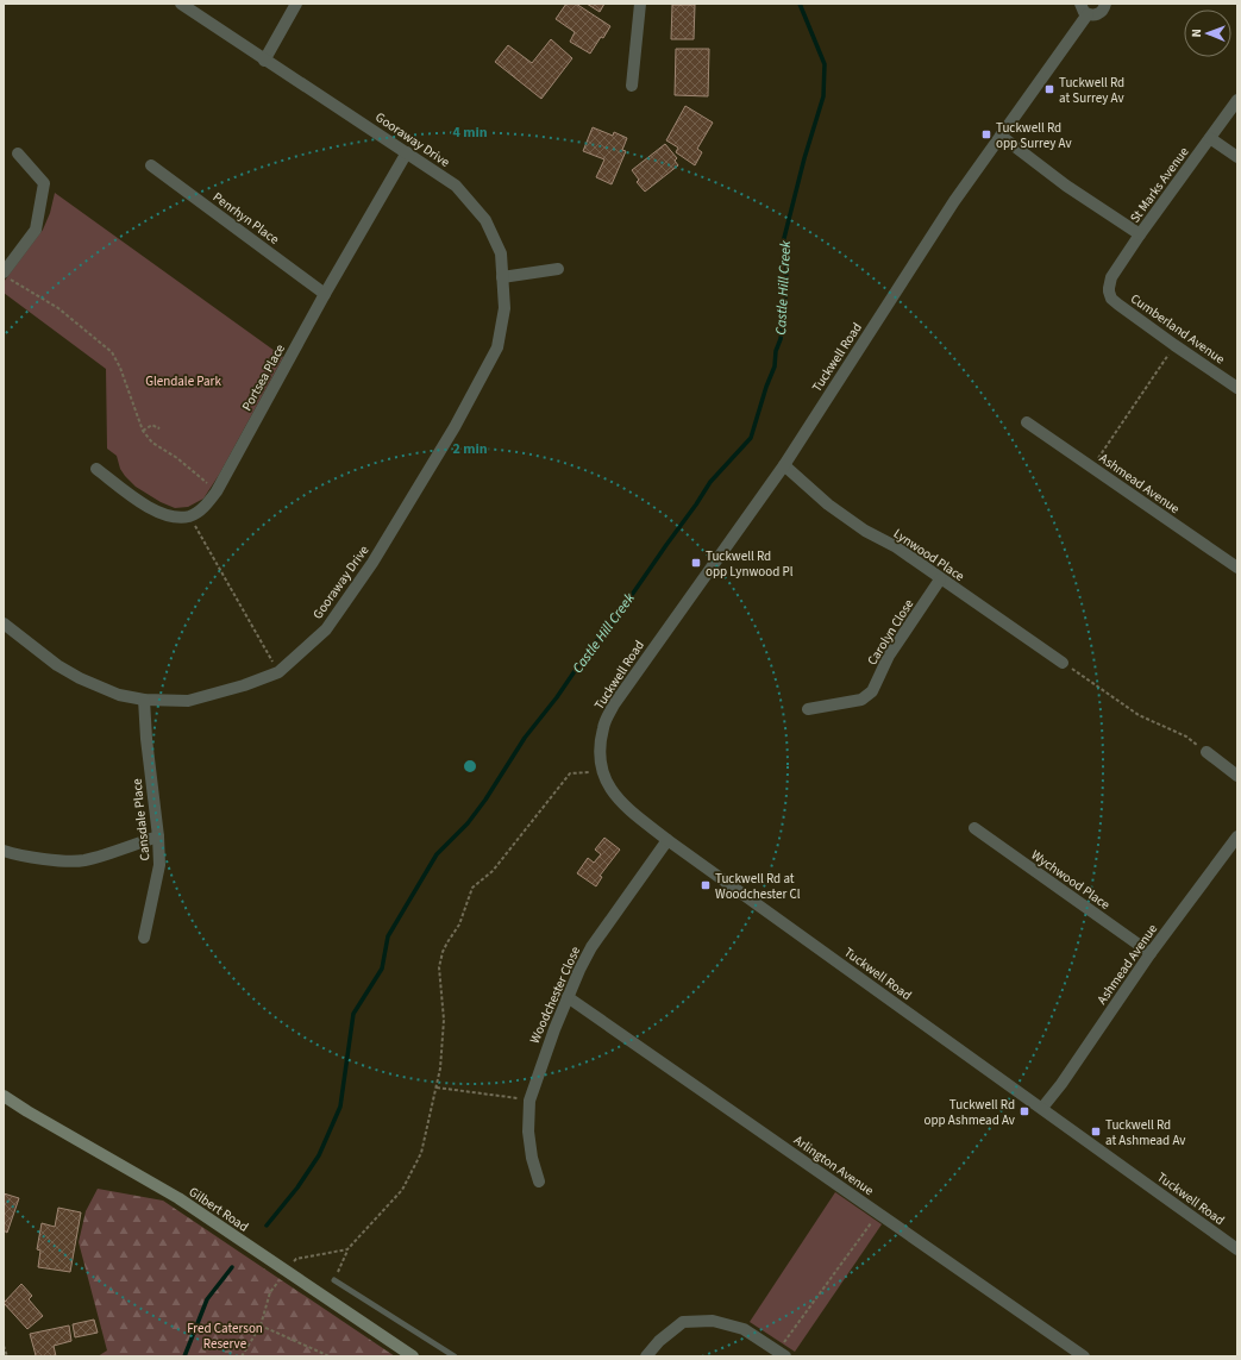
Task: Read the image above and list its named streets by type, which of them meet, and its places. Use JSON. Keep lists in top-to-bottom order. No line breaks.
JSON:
{"streets":{"main road":["Gilbert Road"],"street":["Gooraway Drive","St Marks Avenue","Penrhyn Place","Cumberland Avenue","Tuckwell Road","Portsea Place","Ashmead Avenue","Lynwood Place","Carolyn Close","Cansdale Place","Wychwood Place","Woodchester Close","Arlington Avenue"]},"crossings":[["Gooraway Drive","Portsea Place"],["Gooraway Drive","Cansdale Place"],["St Marks Avenue","Cumberland Avenue"],["Penrhyn Place","Portsea Place"],["Tuckwell Road","Ashmead Avenue"],["Tuckwell Road","Lynwood Place"],["Tuckwell Road","Woodchester Close"],["Ashmead Avenue","Wychwood Place"],["Lynwood Place","Carolyn Close"],["Woodchester Close","Arlington Avenue"]],"water":["Castle Hill Creek"],"parks":["Glendale Park","Fred Caterson Reserve"],"places":{"transit":["Tuckwell Rd at Surrey Av","Tuckwell Rd opp Surrey Av","Tuckwell Rd opp Lynwood Pl","Tuckwell Rd at Woodchester Cl","Tuckwell Rd opp Ashmead Av","Tuckwell Rd at Ashmead Av"]},"north":"left","rings":["4 min","2 min"]}
